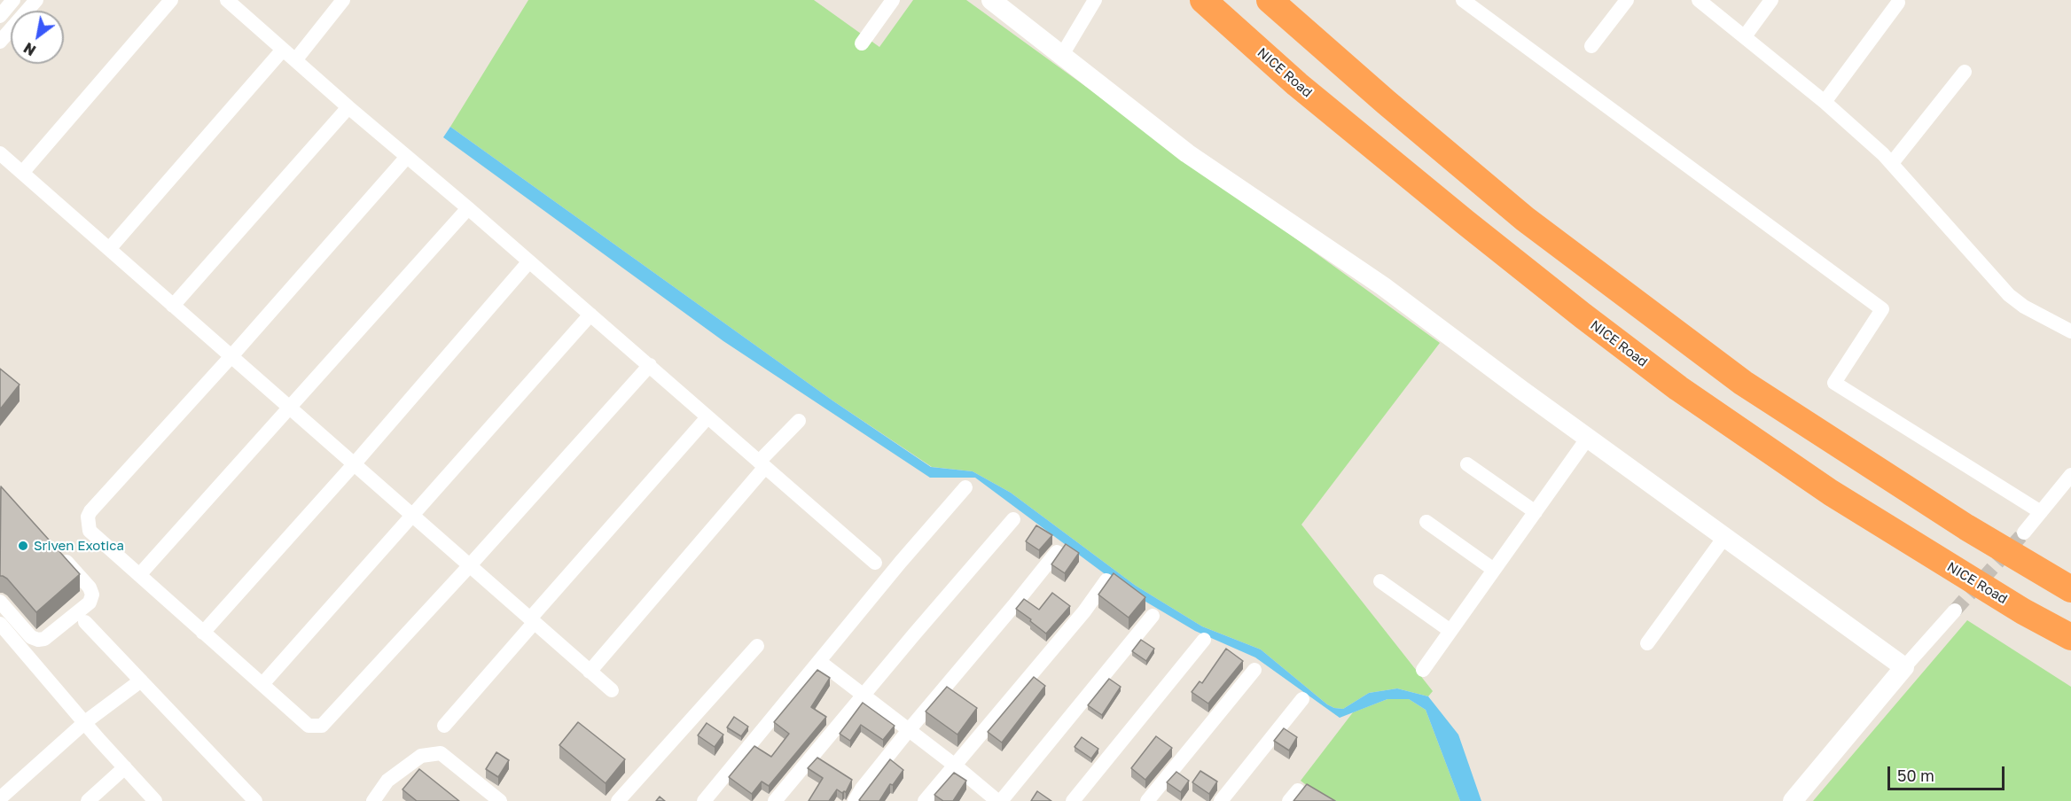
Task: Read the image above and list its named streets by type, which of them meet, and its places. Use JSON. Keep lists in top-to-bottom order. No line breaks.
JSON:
{"streets":{"highway":["NICE Road"]},"places":["Sriven Exotica"],"scale_bar":"50 m","north":"bottom left"}
